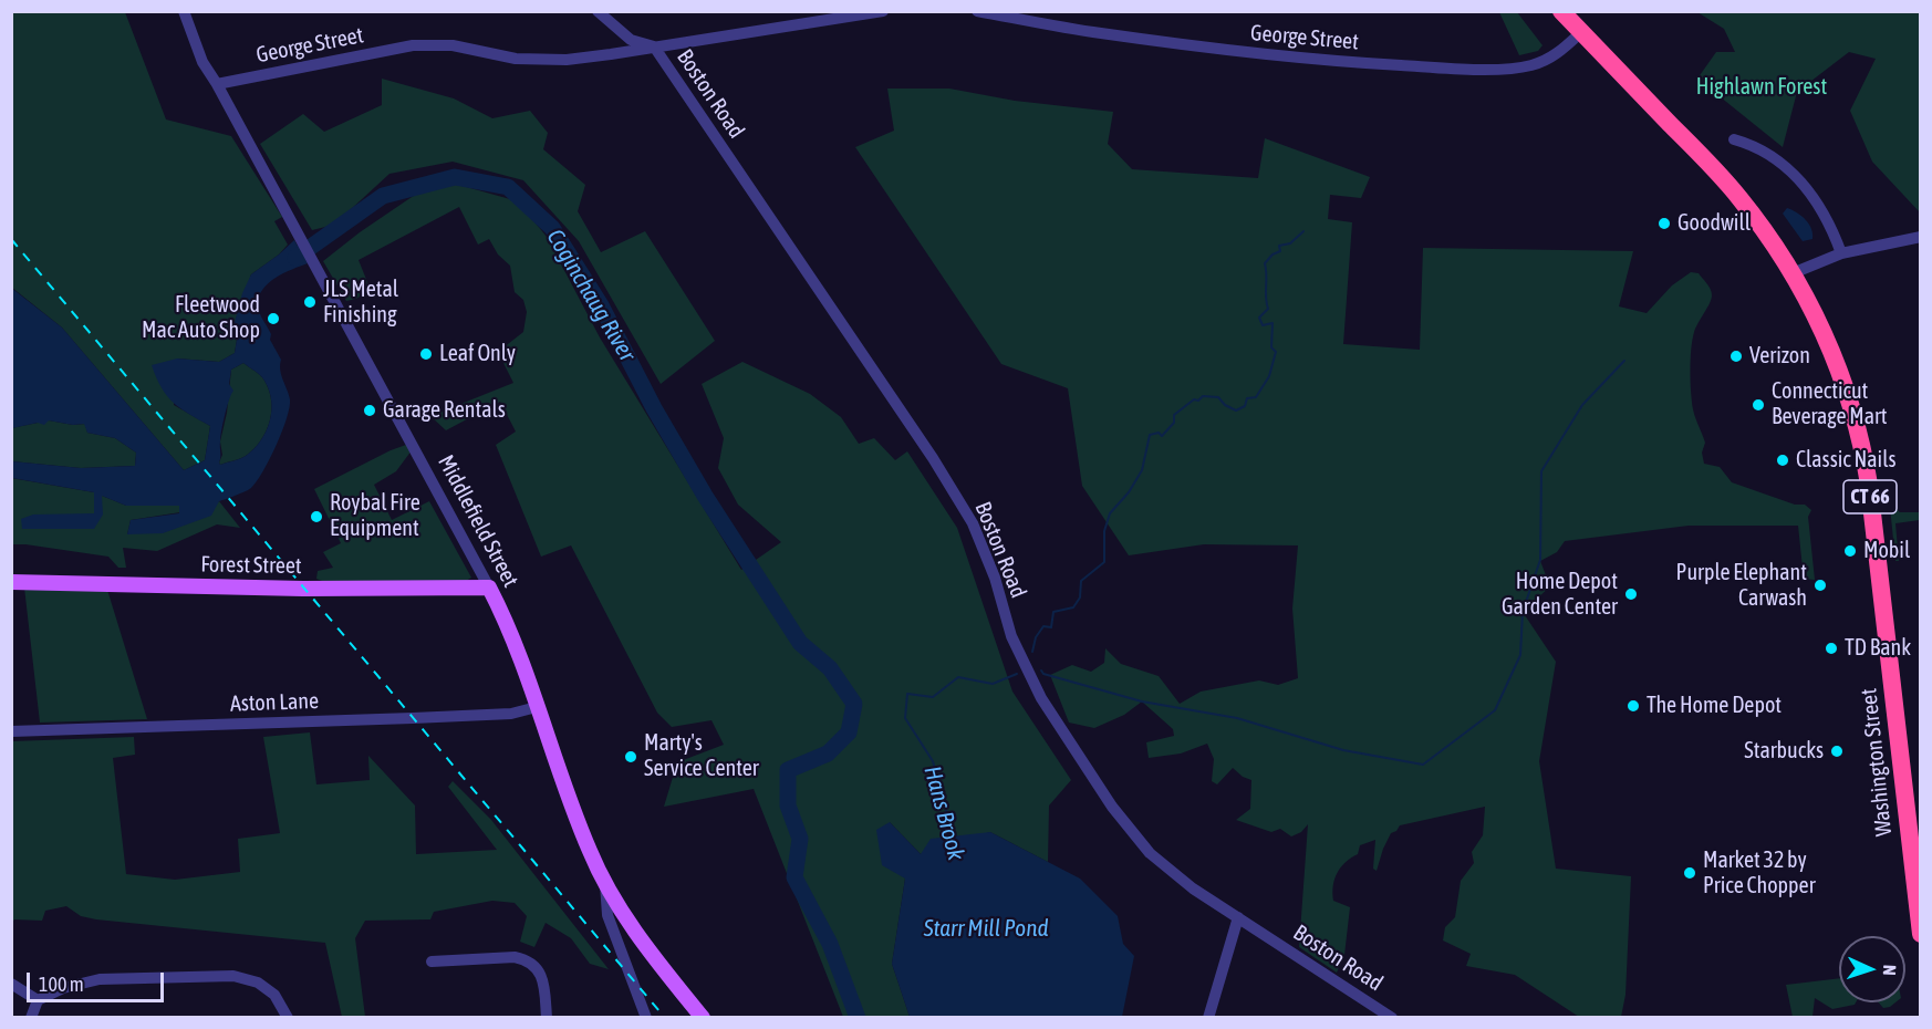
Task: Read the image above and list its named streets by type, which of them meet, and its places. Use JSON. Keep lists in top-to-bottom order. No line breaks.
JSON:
{"streets":{"highway":["CT 66","Washington Street"],"main road":["Middlefield Street","Forest Street"],"street":["George Street","Boston Road","Aston Lane"]},"crossings":[["George Street","Boston Road"],["George Street","Middlefield Street"],["George Street","Washington Street"],["Middlefield Street","Forest Street"],["Middlefield Street","Aston Lane"]],"water":["Coginchaug River","Hans Brook","Starr Mill Pond"],"parks":["Highlawn Forest"],"places":["Goodwill","JLS Metal Finishing","Fleetwood Mac Auto Shop","Leaf Only","Verizon","Connecticut Beverage Mart","Garage Rentals","Classic Nails","Roybal Fire Equipment","Mobil","Purple Elephant Carwash","Home Depot Garden Center","TD Bank","The Home Depot","Starbucks","Marty's Service Center","Market 32 by Price Chopper"],"scale_bar":"100 m","north":"right"}
